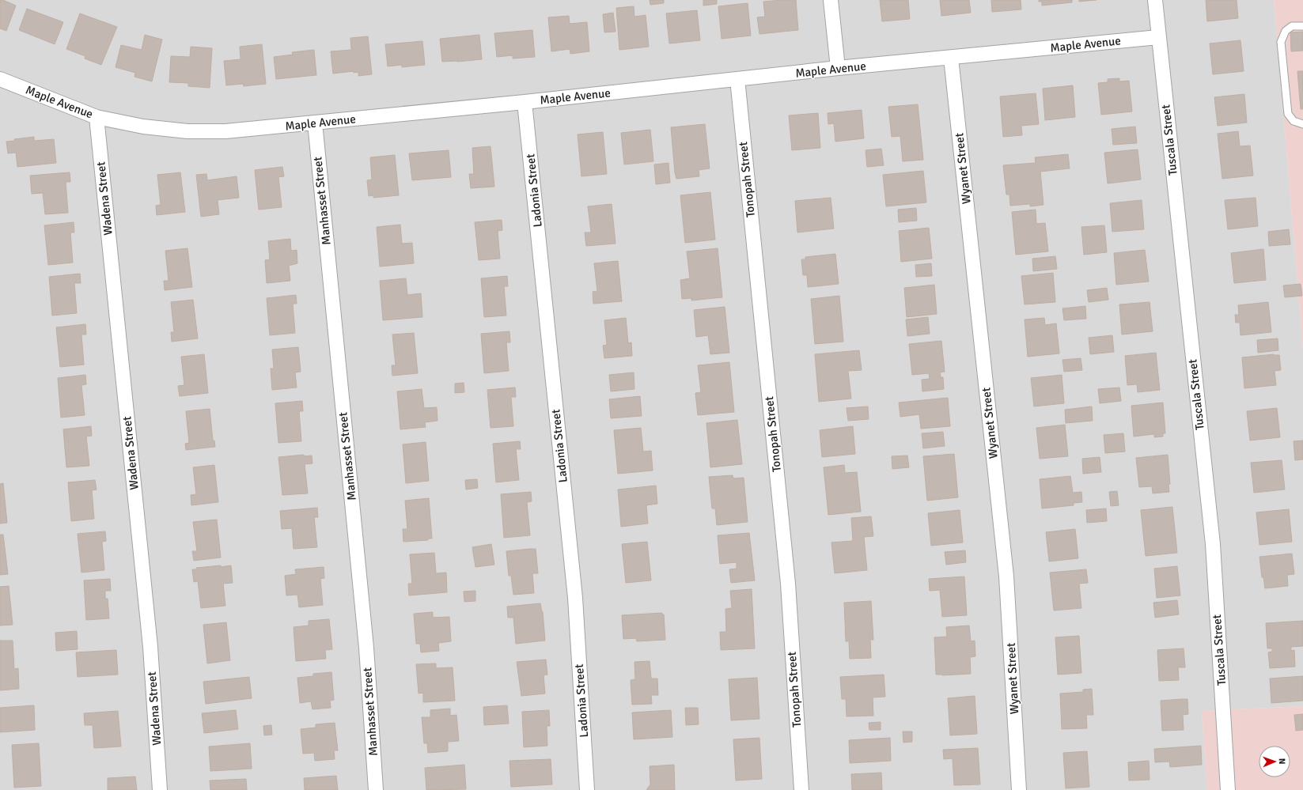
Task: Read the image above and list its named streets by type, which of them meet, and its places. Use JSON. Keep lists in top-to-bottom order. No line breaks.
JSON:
{"streets":{"street":["Maple Avenue","Tuscala Street","Wyanet Street","Tonopah Street","Ladonia Street","Wadena Street","Manhasset Street"]},"crossings":[["Maple Avenue","Tuscala Street"],["Maple Avenue","Wyanet Street"],["Maple Avenue","Tonopah Street"],["Maple Avenue","Ladonia Street"],["Maple Avenue","Wadena Street"],["Maple Avenue","Manhasset Street"]],"north":"right"}
